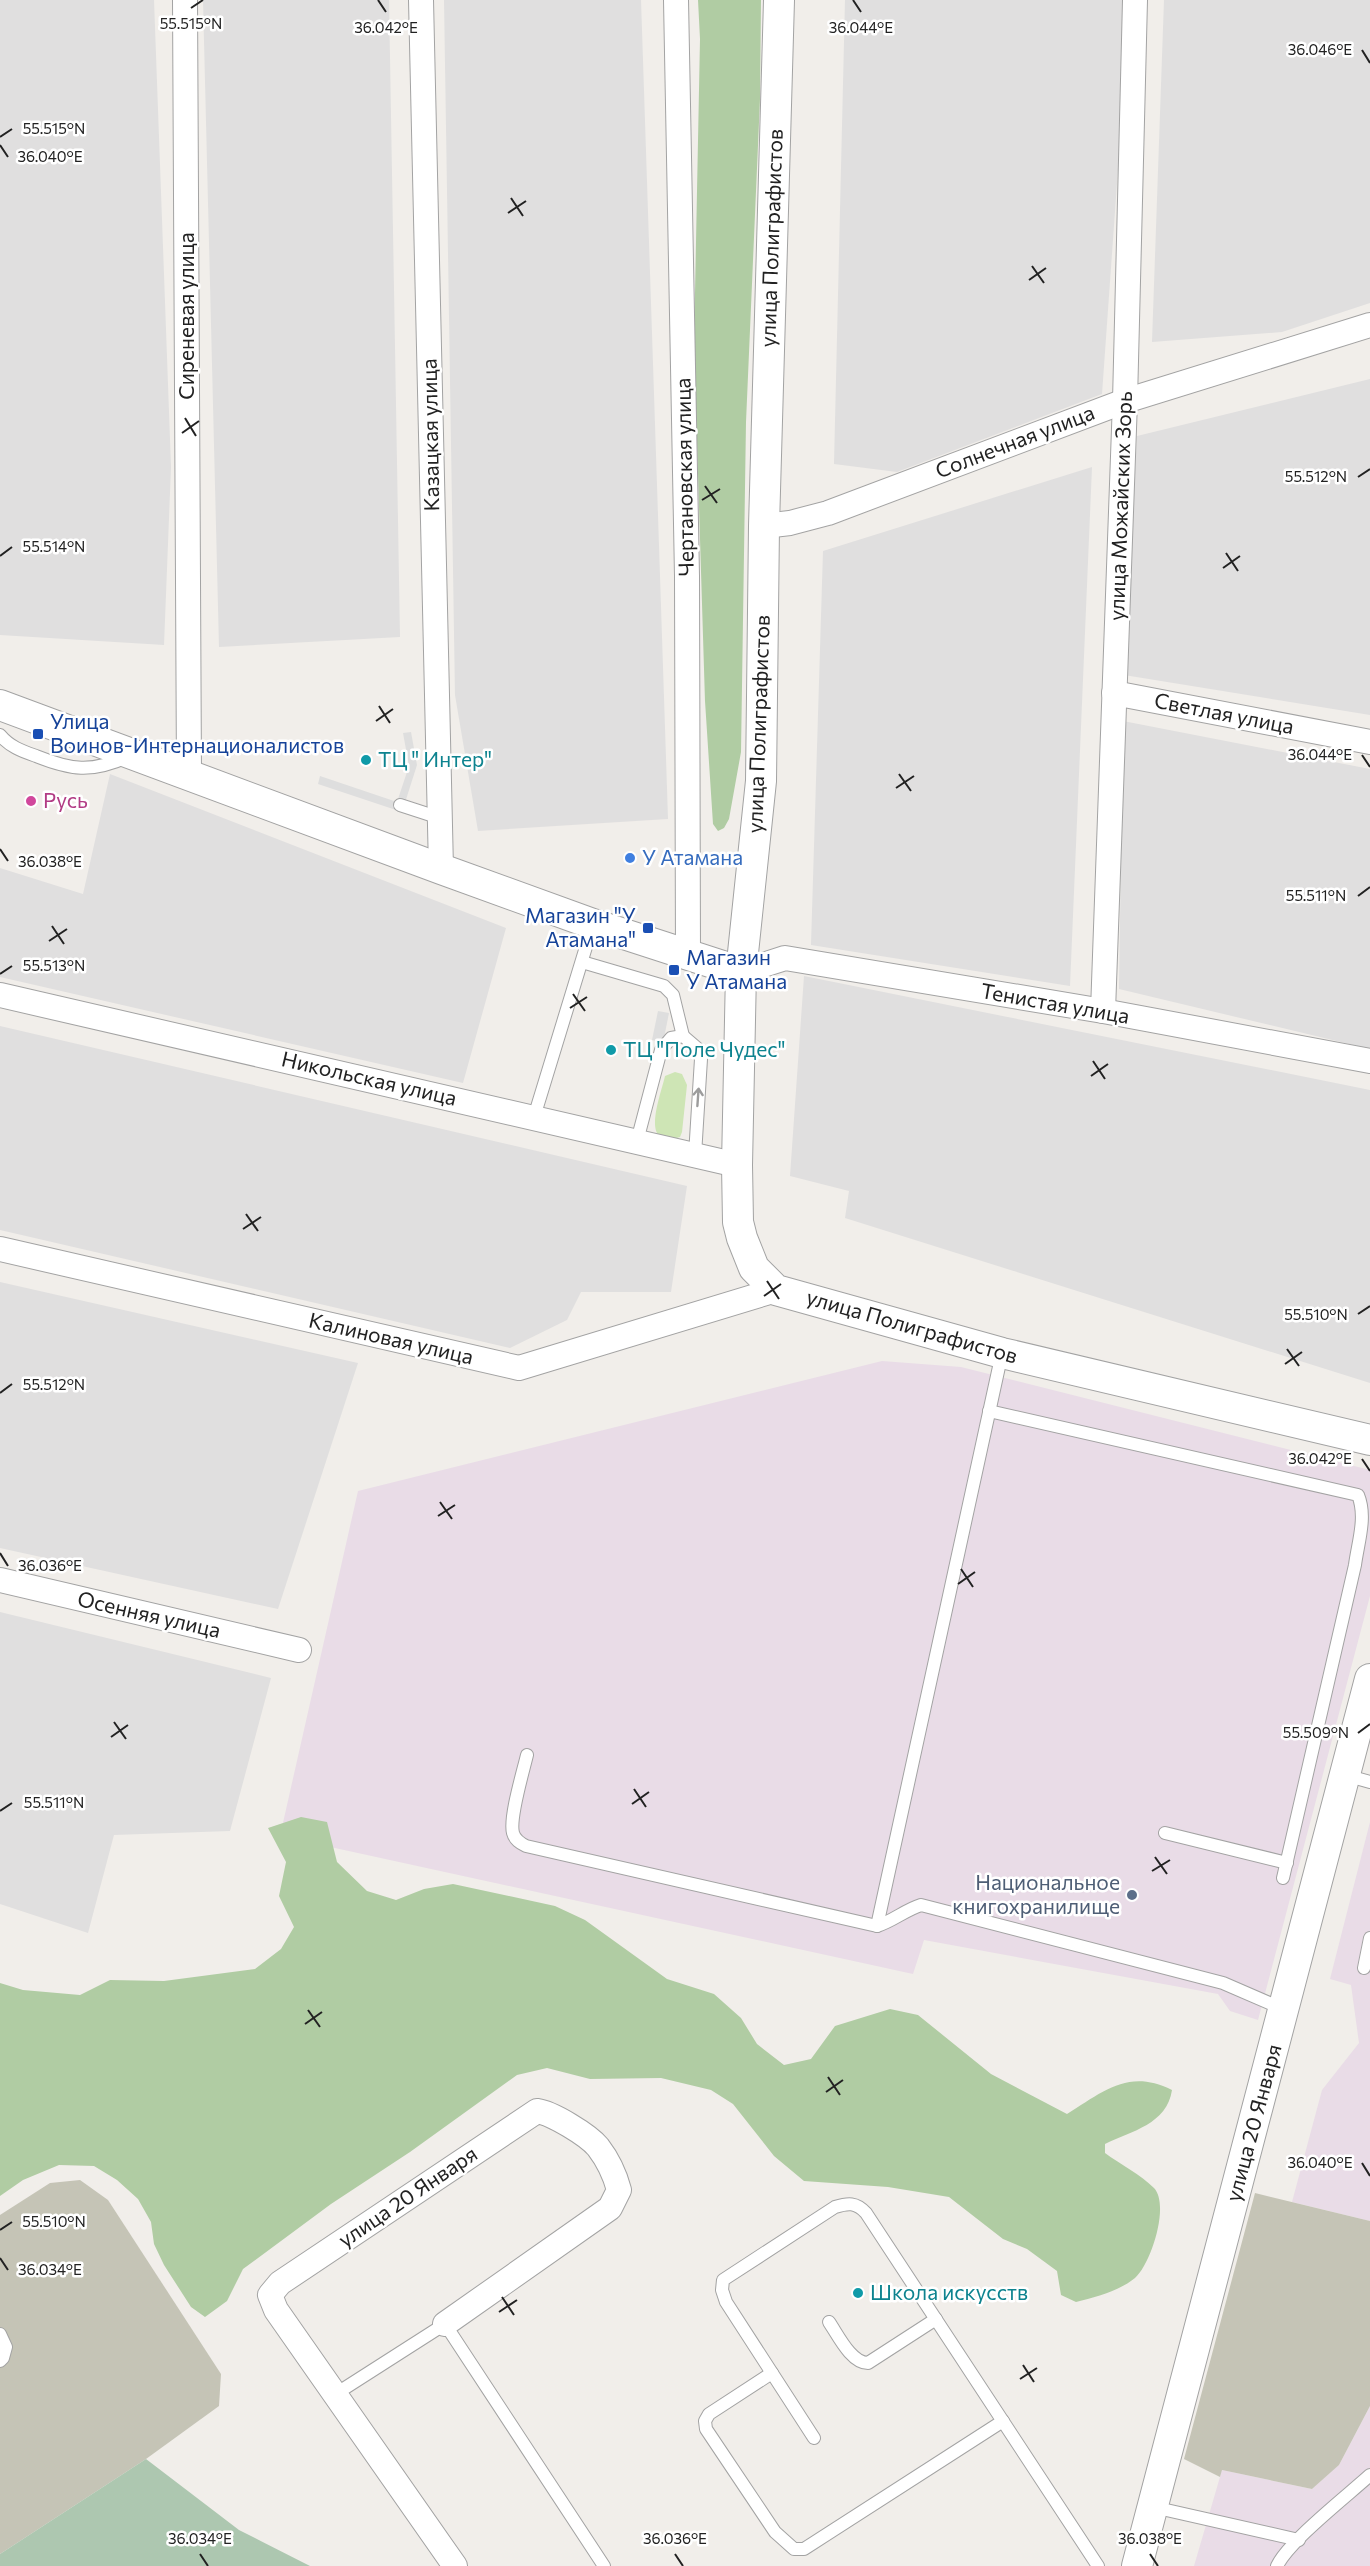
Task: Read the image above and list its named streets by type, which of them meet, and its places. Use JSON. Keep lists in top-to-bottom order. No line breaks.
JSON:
{"streets":{"street":["улица Полиграфистов","Сиреневая улица","Казацкая улица","Солнечная улица","Чертановская улица","улица Можайских Зорь","Светлая улица","Тенистая улица","Никольская улица","Калиновая улица","Осенняя улица","улица 20 Января"]},"crossings":[["улица Полиграфистов","Солнечная улица"],["улица Полиграфистов","Тенистая улица"],["улица Полиграфистов","Никольская улица"],["улица Полиграфистов","Калиновая улица"],["Солнечная улица","улица Можайских Зорь"],["улица Можайских Зорь","Светлая улица"],["улица Можайских Зорь","Тенистая улица"]],"places":{"transit":["Улица Воинов-Интернационалистов","Магазин \"У Атамана\"","Магазин У Атамана"],"other":["ТЦ \" Интер\"","Русь","У Атамана","ТЦ \"Поле Чудес\"","Национальное книгохранилище","Школа искусств"]},"coordinates":["55.515°N","36.042°E","36.044°E","36.046°E","36.040°E","55.512°N","55.514°N","36.038°E","55.511°N","55.513°N","55.510°N","36.036°E","55.509°N","36.034°E"]}
